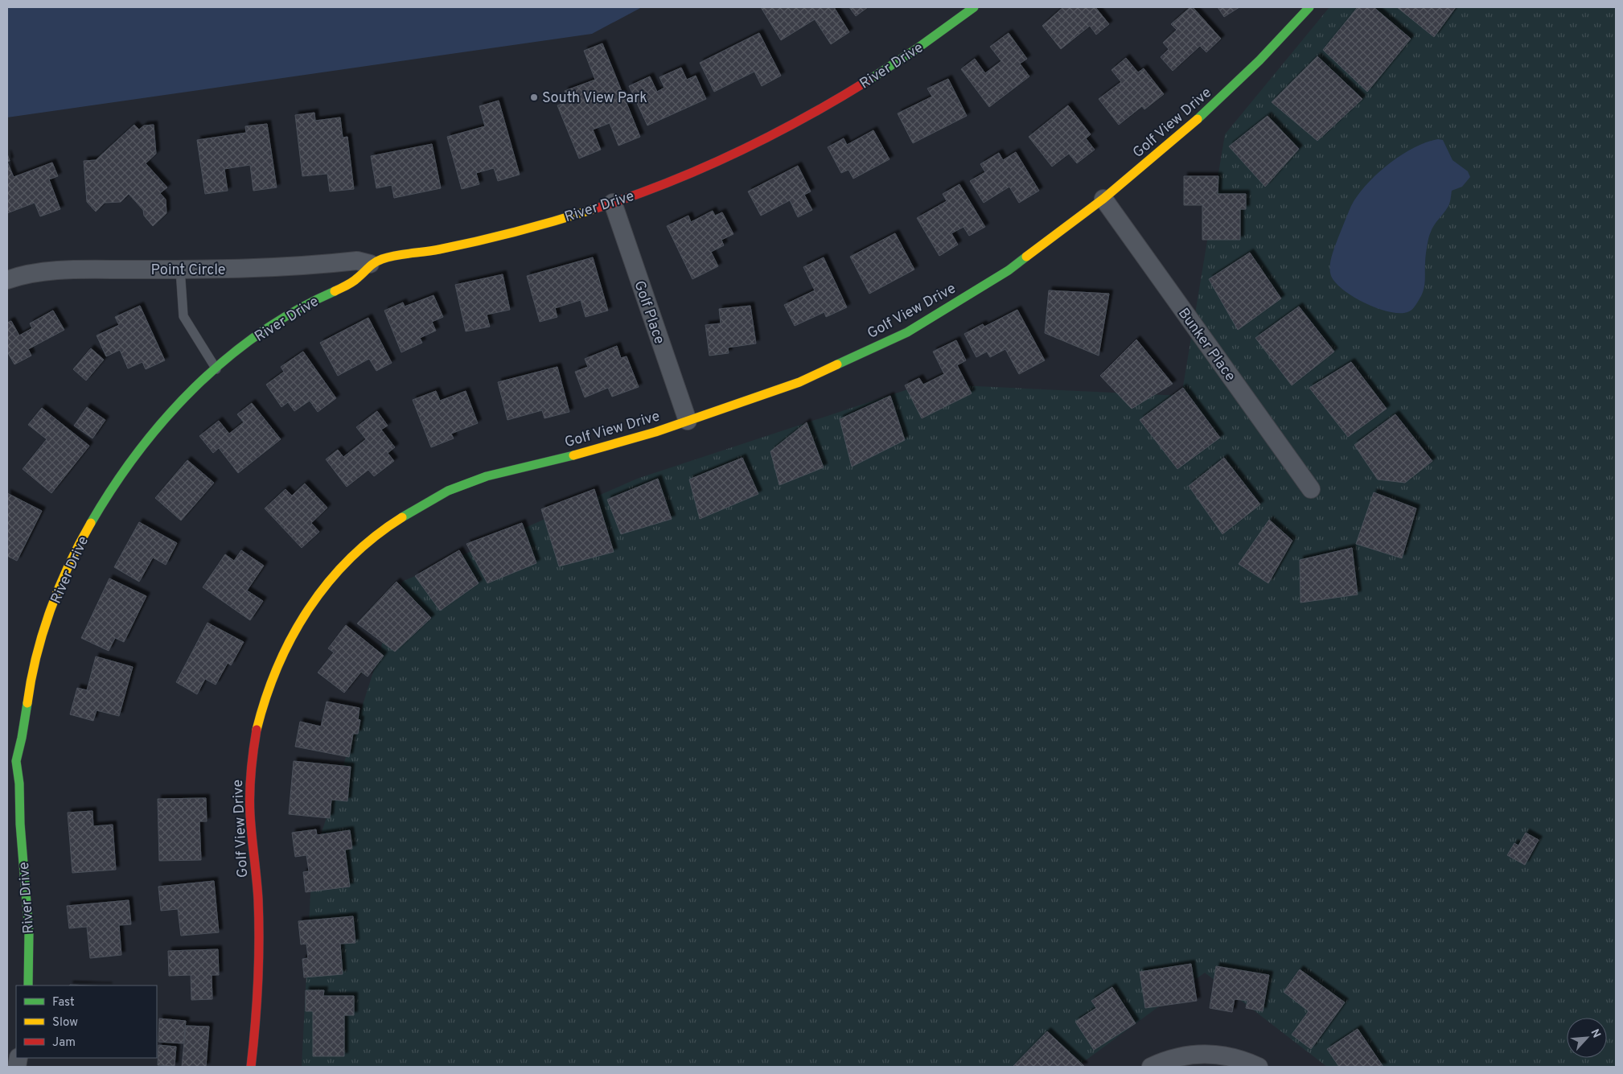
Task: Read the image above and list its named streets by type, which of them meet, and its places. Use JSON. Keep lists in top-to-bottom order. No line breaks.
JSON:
{"streets":{"street":["River Drive","Golf View Drive","Point Circle","Golf Place","Bunker Place"]},"crossings":[["River Drive","Point Circle"],["River Drive","Golf Place"],["Golf View Drive","Golf Place"],["Golf View Drive","Bunker Place"]],"places":["South View Park"],"legend":["Fast","Slow","Jam"],"north":"top right"}
